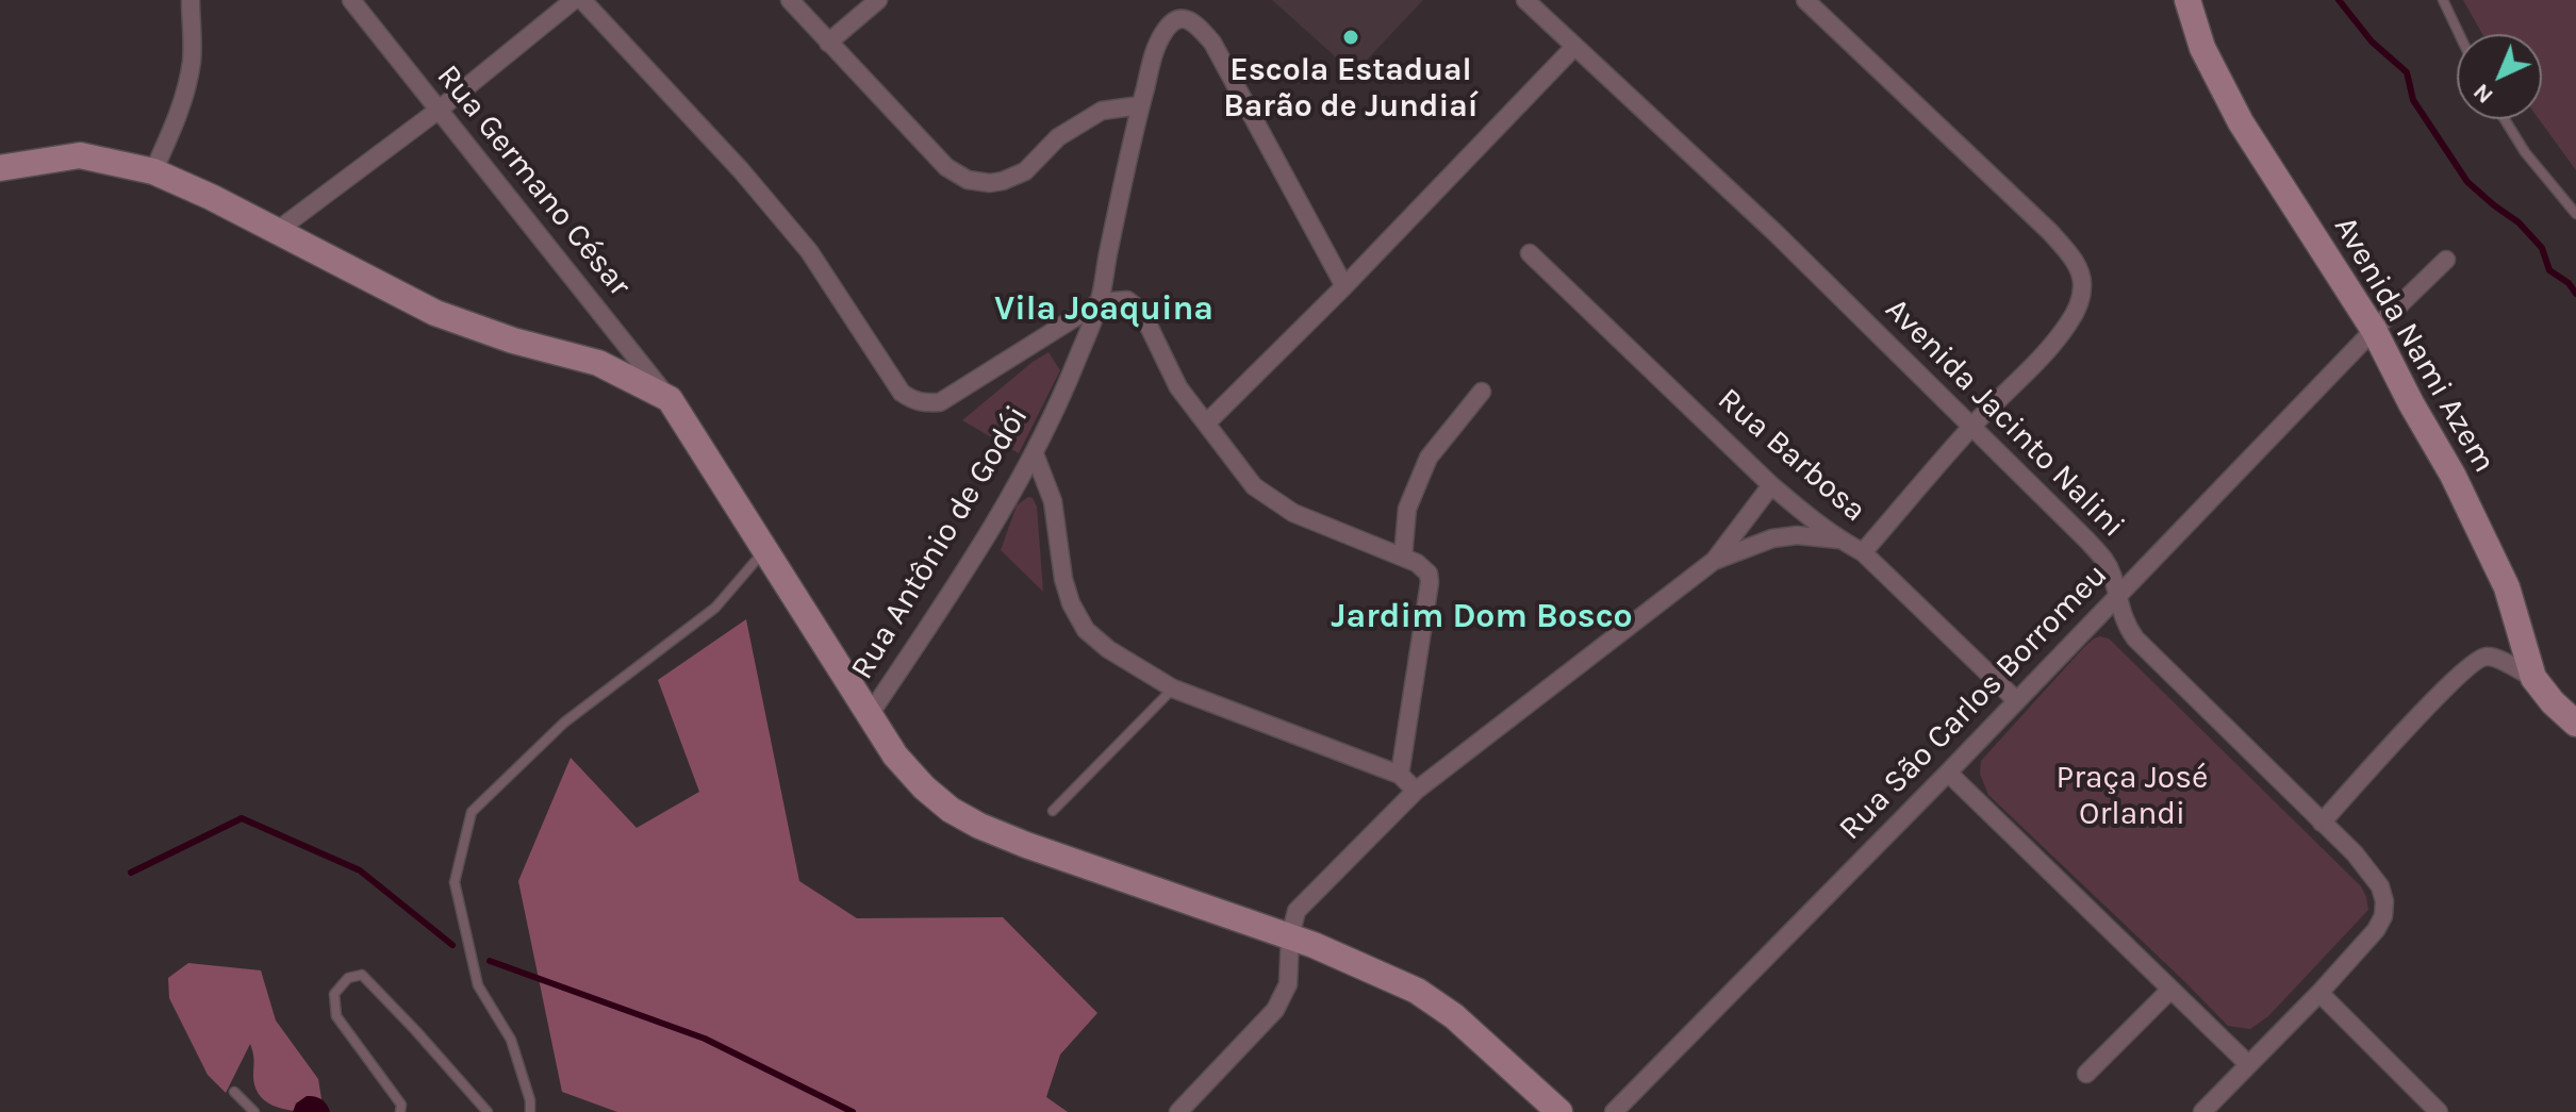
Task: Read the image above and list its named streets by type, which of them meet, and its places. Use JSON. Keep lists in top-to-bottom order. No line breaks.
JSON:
{"streets":{"street":["Rua Germano César","Avenida Nami Azem","Avenida Jacinto Nalini","Rua Barbosa","Rua Antônio de Godói","Rua São Carlos Borromeu"]},"crossings":[["Avenida Nami Azem","Rua São Carlos Borromeu"],["Avenida Jacinto Nalini","Rua São Carlos Borromeu"],["Rua Barbosa","Rua São Carlos Borromeu"]],"districts":["Vila Joaquina","Jardim Dom Bosco"],"parks":["Praça José Orlandi"],"places":["Escola Estadual Barão de Jundiaí"],"north":"bottom left"}
